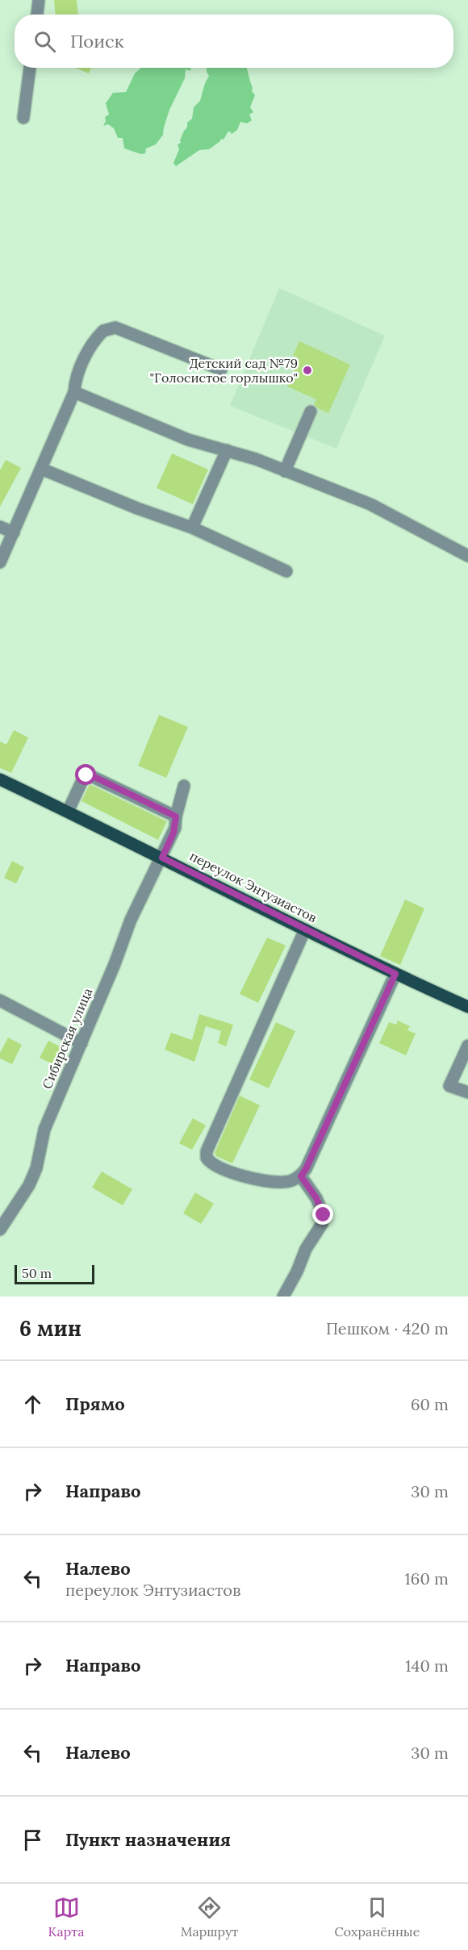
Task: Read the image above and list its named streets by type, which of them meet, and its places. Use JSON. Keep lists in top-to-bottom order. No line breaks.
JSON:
{"streets":{"main road":["переулок Энтузиастов"],"street":["Сибирская улица"]},"crossings":[["переулок Энтузиастов","Сибирская улица"]],"places":["Детский сад №79 \"Голосистое горлышко\""],"scale_bar":"50 m","page":{"search":"Поиск","scale":"50 m","heading":["6 мин","Пешком · 420 m"],"list":[["Прямо","60 m"],["Направо","30 m"],["Налево","переулок Энтузиастов","160 m"],["Направо","140 m"],["Налево","30 m"],"Пункт назначения"],"nav":["Карта","Маршрут","Сохранённые"]}}
